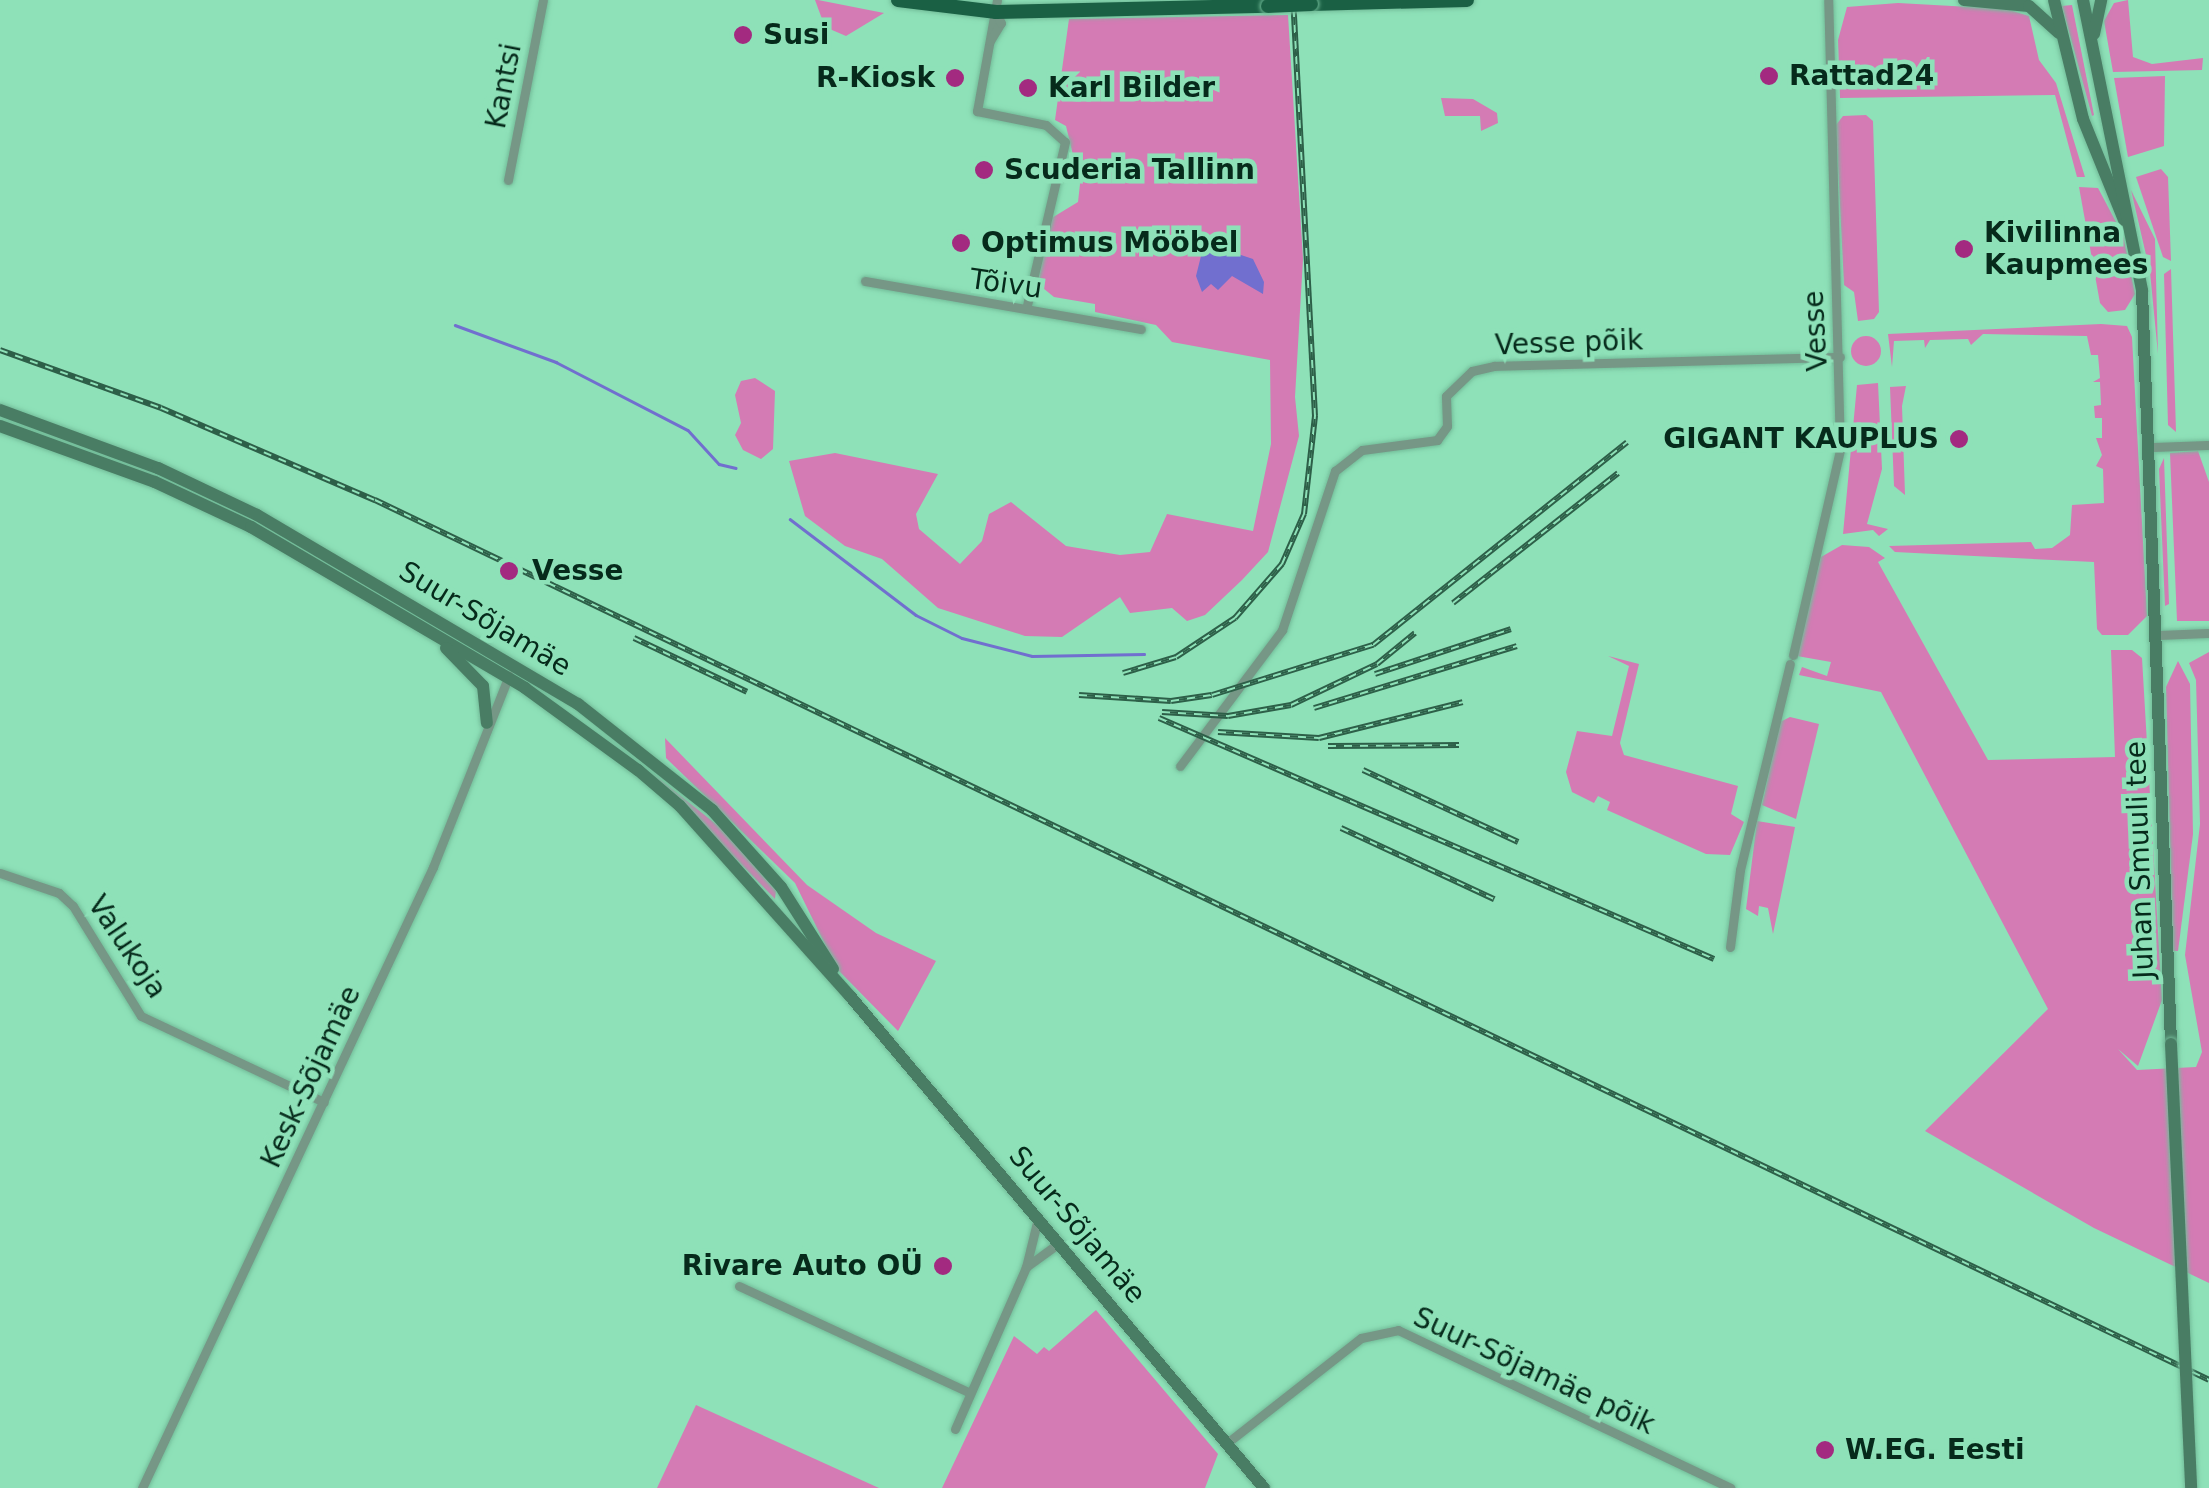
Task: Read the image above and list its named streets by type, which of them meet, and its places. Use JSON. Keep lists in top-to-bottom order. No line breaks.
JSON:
{"streets":{"main road":["Suur-Sõjamäe","Juhan Smuuli tee"],"street":["Kantsi","Tõivu","Vesse","Vesse põik","Valukoja","Kesk-Sõjamäe","Suur-Sõjamäe põik"]},"crossings":[["Vesse","Vesse põik"],["Suur-Sõjamäe","Kesk-Sõjamäe"],["Suur-Sõjamäe","Suur-Sõjamäe põik"],["Valukoja","Kesk-Sõjamäe"]],"places":["Susi","Rattad24","R-Kiosk","Karl Bilder","Scuderia Tallinn","Optimus Mööbel","Kivilinna Kaupmees","GIGANT KAUPLUS","Vesse","Rivare Auto OÜ","W.EG. Eesti"]}
